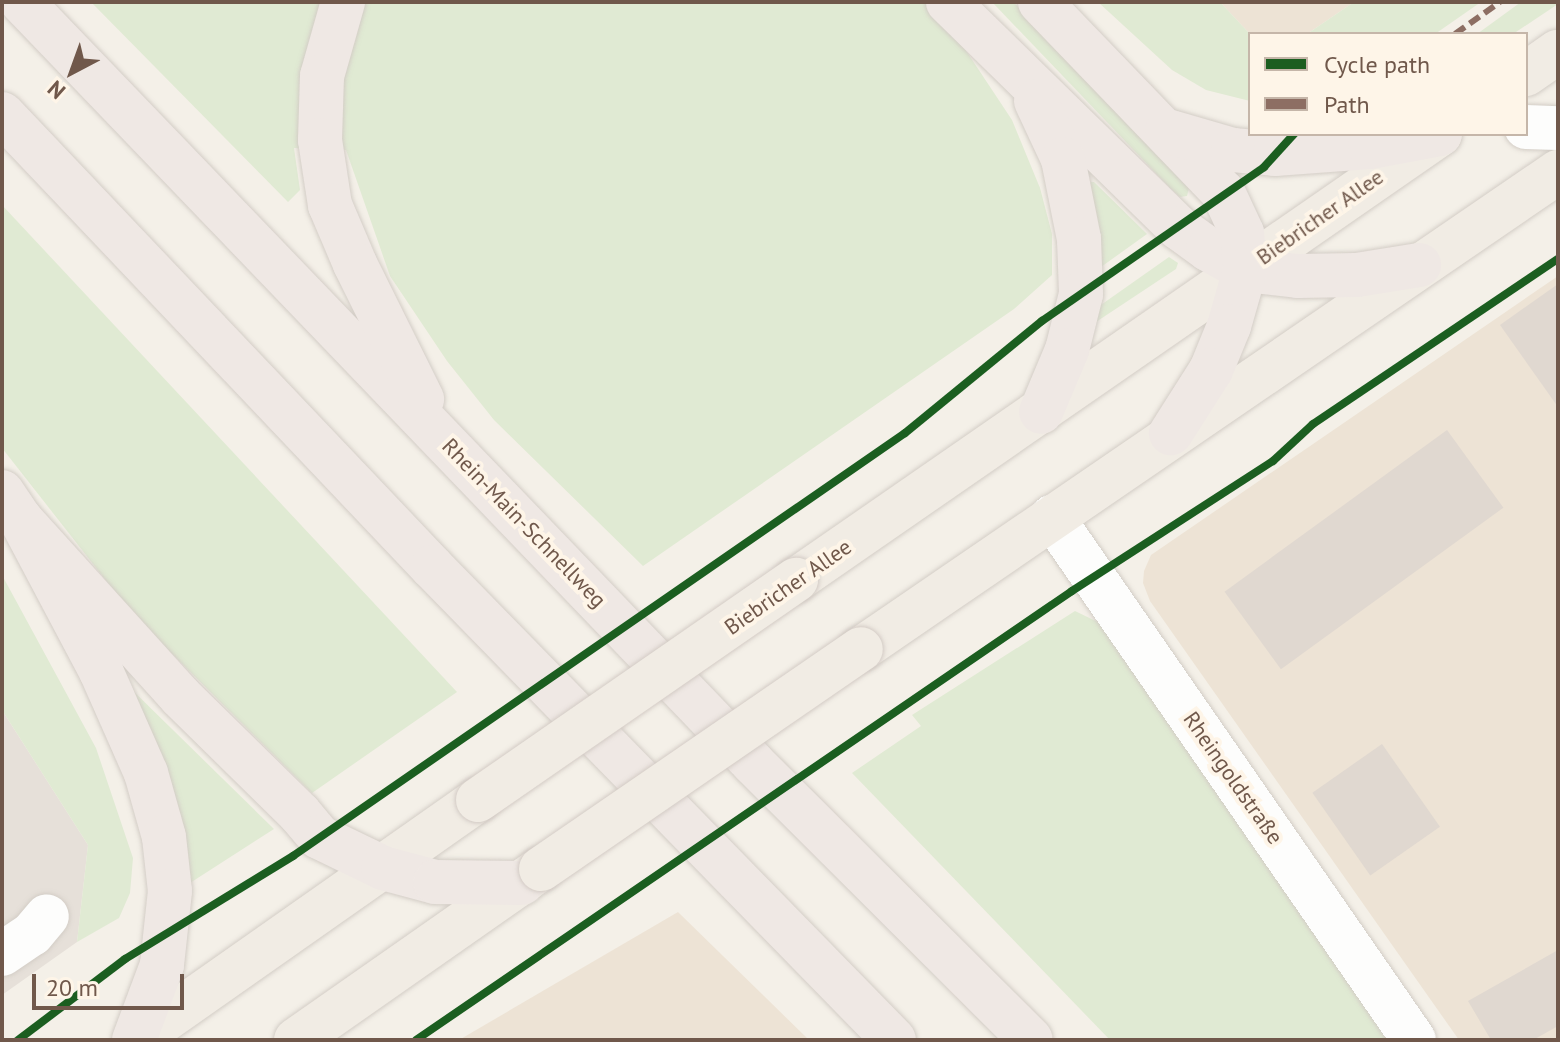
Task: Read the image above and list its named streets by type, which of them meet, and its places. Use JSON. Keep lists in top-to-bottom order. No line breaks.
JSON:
{"streets":{"highway":["Rhein-Main-Schnellweg"],"main road":["Biebricher Allee"],"street":["Rheingoldstraße"]},"legend":["Cycle path","Path"],"scale_bar":"20 m","north":"bottom left"}
